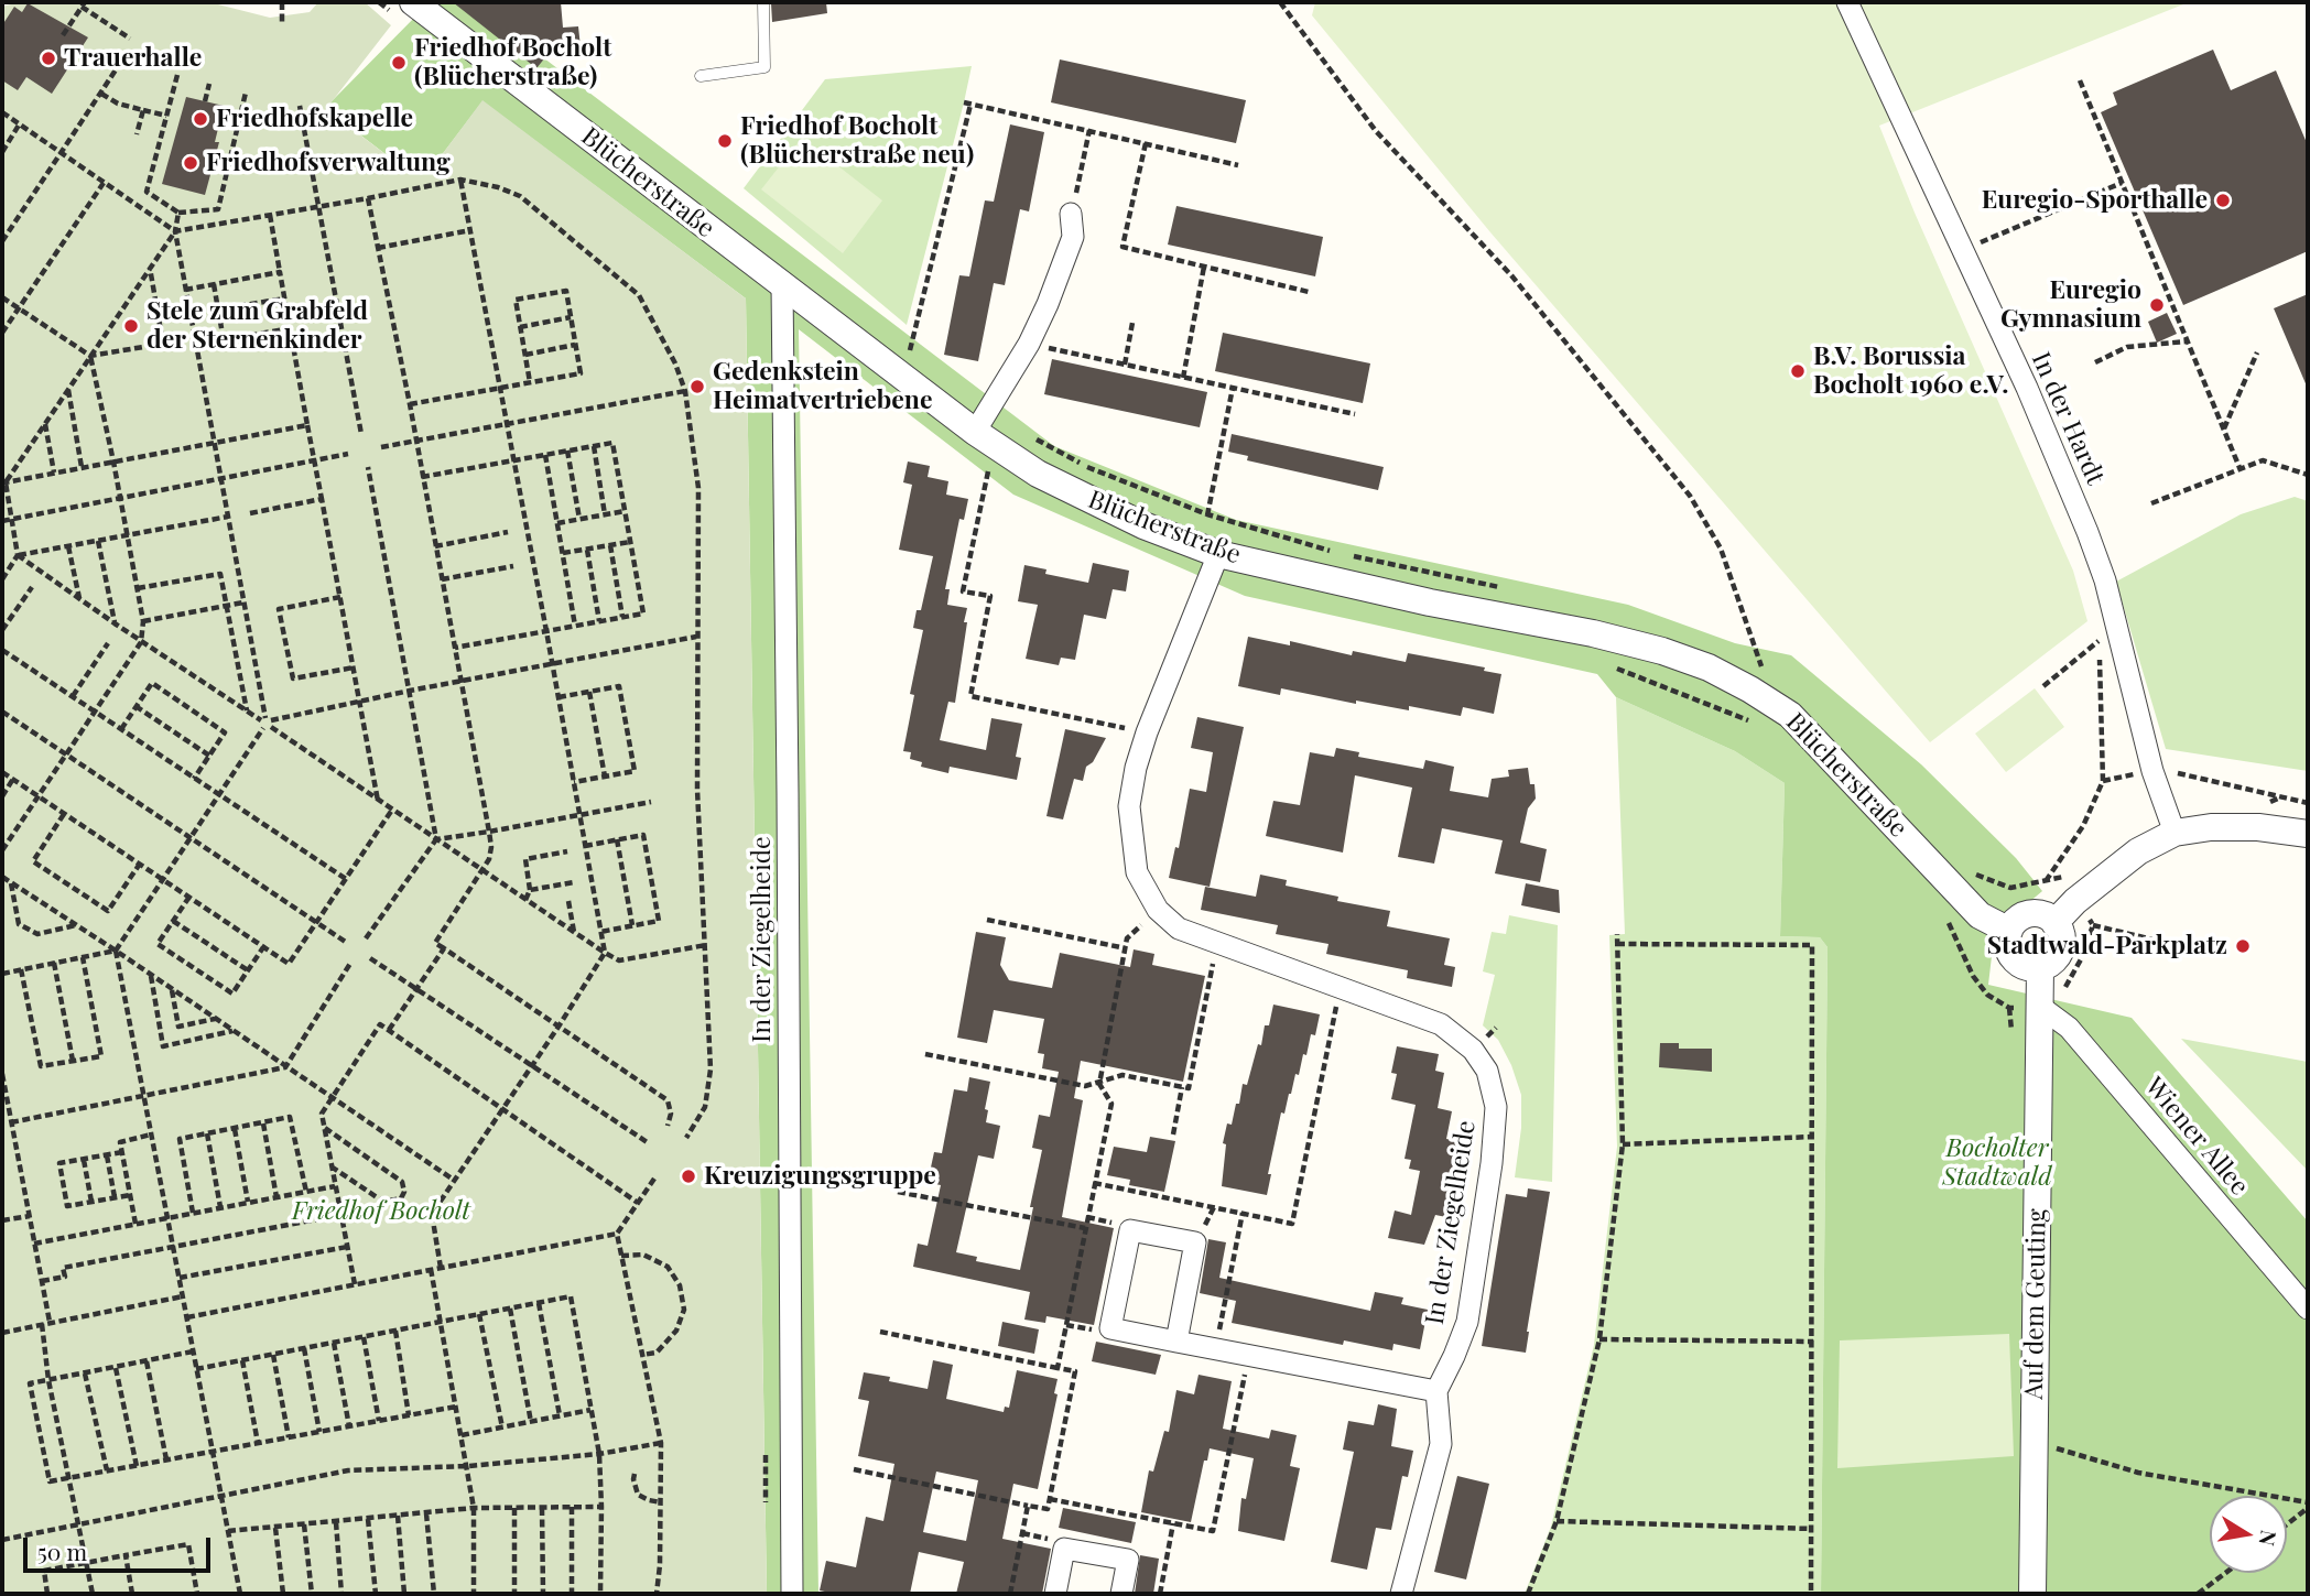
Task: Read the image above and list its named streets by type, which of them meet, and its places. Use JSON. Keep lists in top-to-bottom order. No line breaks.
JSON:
{"streets":{"street":["Blücherstraße","In der Hardt","In der Ziegelheide","Wiener Allee","Auf dem Geuting"]},"crossings":[["Blücherstraße","In der Ziegelheide"],["Blücherstraße","Auf dem Geuting"],["Wiener Allee","Auf dem Geuting"]],"parks":["Bocholter Stadtwald","Friedhof Bocholt"],"places":["Trauerhalle","Friedhof Bocholt (Blücherstraße)","Friedhofskapelle","Friedhof Bocholt (Blücherstraße neu)","Friedhofsverwaltung","Euregio-Sporthalle","Euregio Gymnasium","Stele zum Grabfeld der Sternenkinder","B.V. Borussia Bocholt 1960 e.V.","Gedenkstein Heimatvertriebene","Stadtwald-Parkplatz","Kreuzigungsgruppe"],"scale_bar":"50 m","north":"right"}
